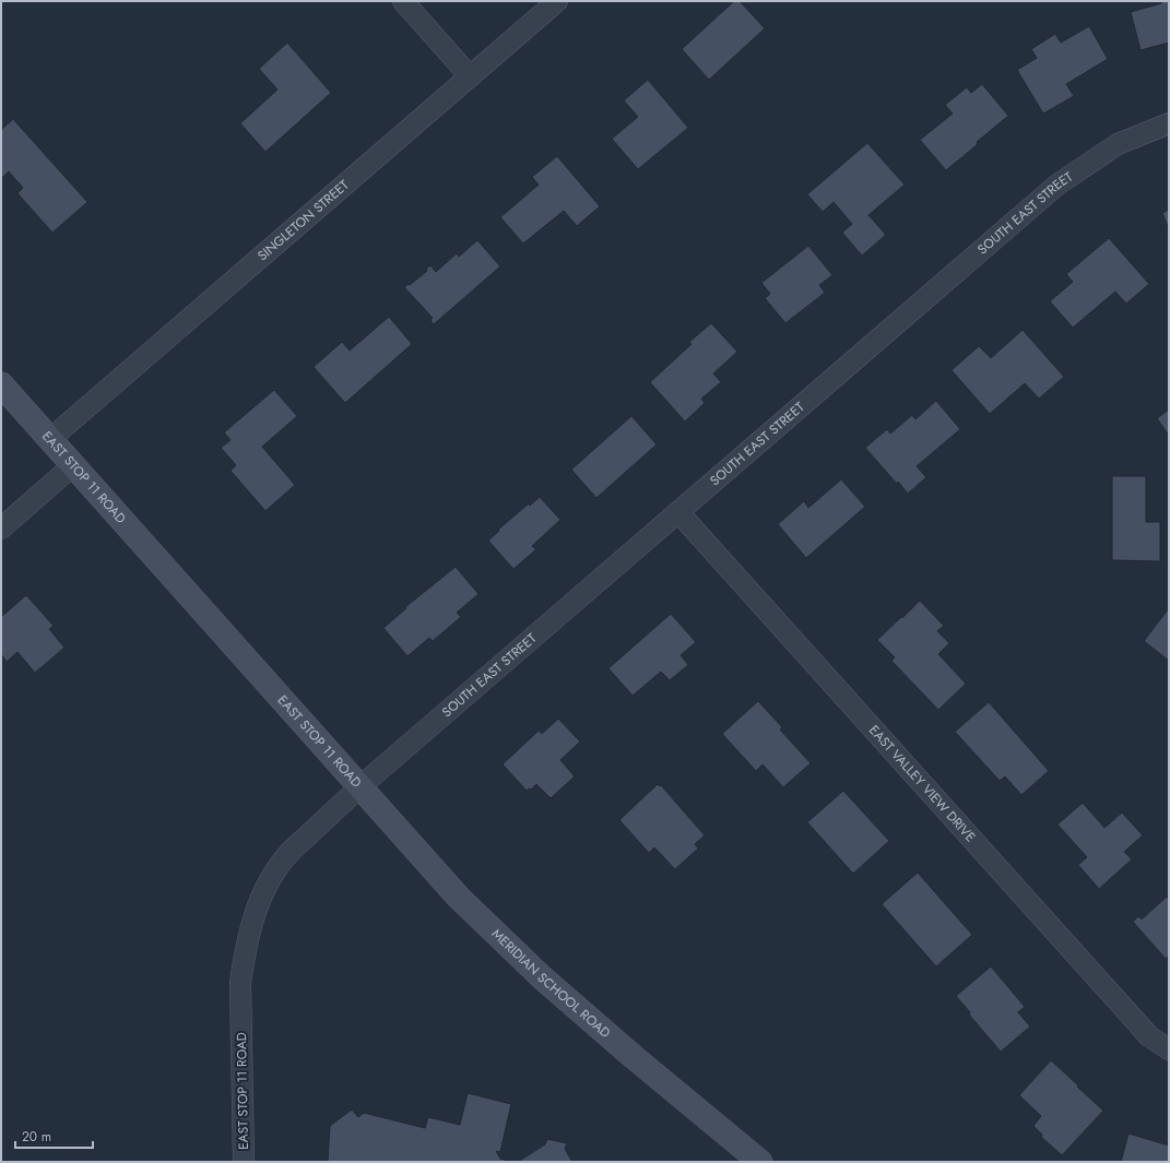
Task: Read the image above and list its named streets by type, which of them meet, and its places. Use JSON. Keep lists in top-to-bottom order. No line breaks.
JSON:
{"streets":{"main road":["EAST STOP 11 ROAD","MERIDIAN SCHOOL ROAD"],"street":["SOUTH EAST STREET","SINGLETON STREET","EAST VALLEY VIEW DRIVE"]},"crossings":[["SOUTH EAST STREET","EAST STOP 11 ROAD"],["SOUTH EAST STREET","EAST VALLEY VIEW DRIVE"],["SOUTH EAST STREET","MERIDIAN SCHOOL ROAD"],["SINGLETON STREET","EAST STOP 11 ROAD"],["EAST STOP 11 ROAD","MERIDIAN SCHOOL ROAD"]],"scale_bar":"20 m"}
